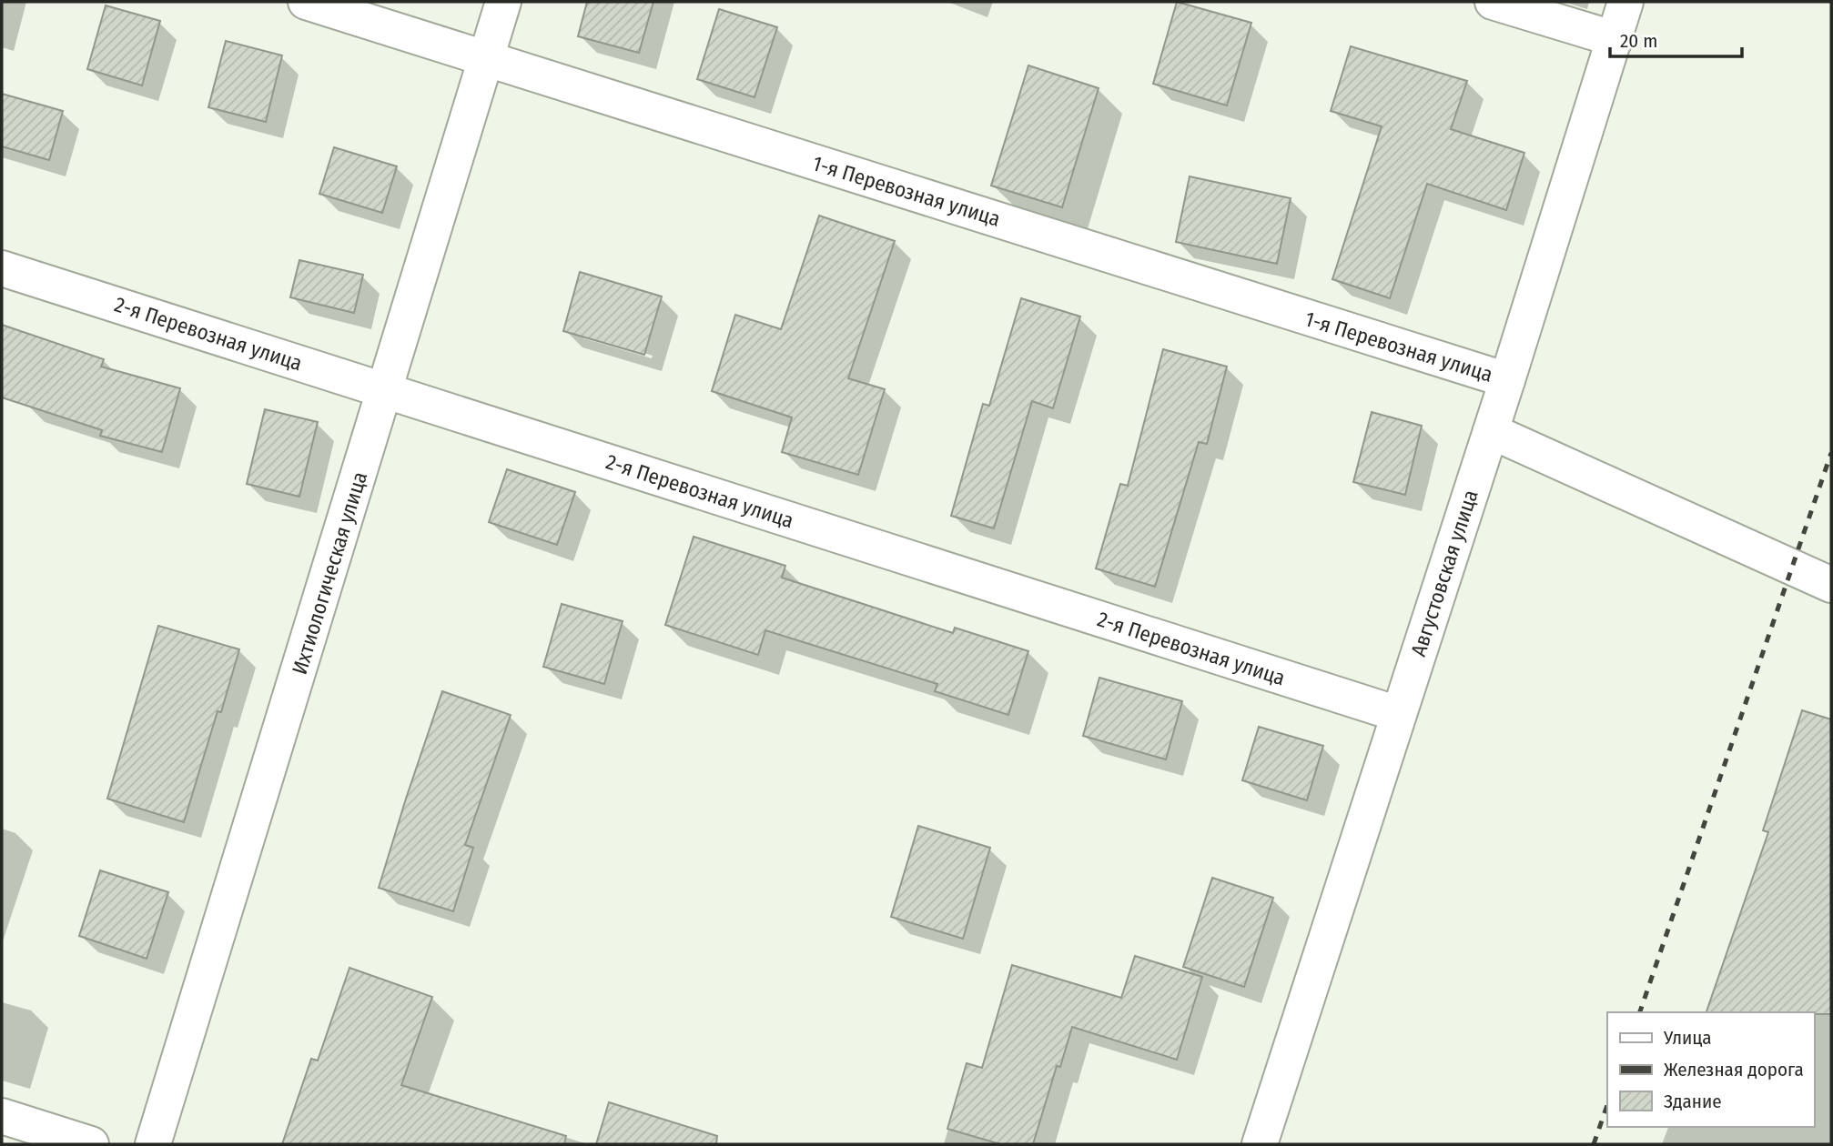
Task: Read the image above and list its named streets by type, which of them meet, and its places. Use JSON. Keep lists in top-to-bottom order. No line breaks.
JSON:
{"streets":{"street":["1-я Перевозная улица","2-я Перевозная улица","Ихтиологическая улица","Августовская улица"]},"crossings":[["1-я Перевозная улица","Ихтиологическая улица"],["1-я Перевозная улица","Августовская улица"],["2-я Перевозная улица","Ихтиологическая улица"],["2-я Перевозная улица","Августовская улица"]],"legend":["Улица","Железная дорога","Здание"],"scale_bar":"20 m"}
